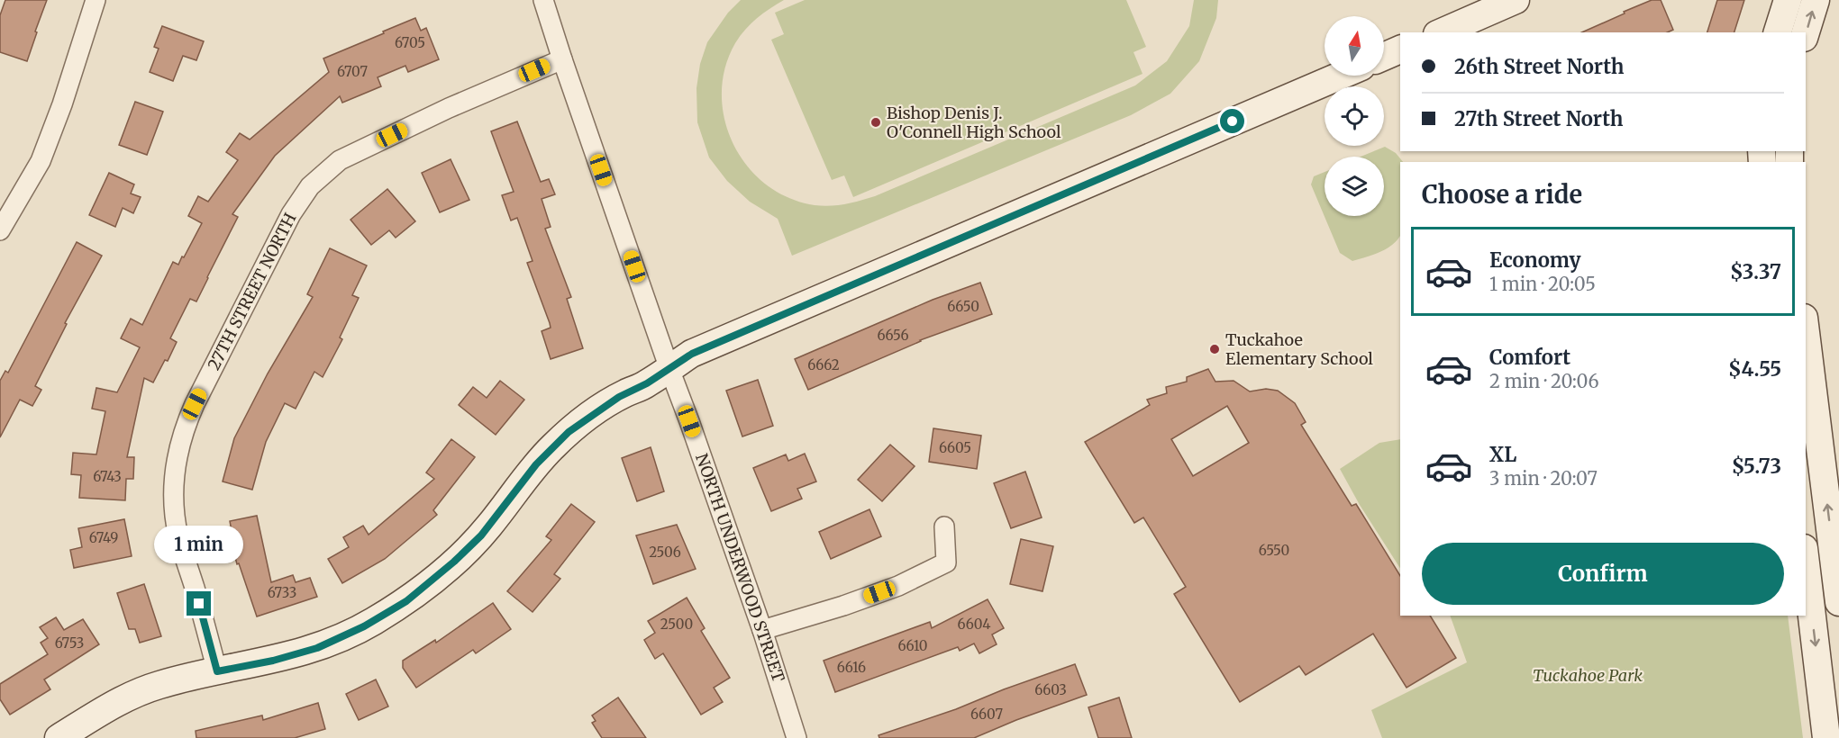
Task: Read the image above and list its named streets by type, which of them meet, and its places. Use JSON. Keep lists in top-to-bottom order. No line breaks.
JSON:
{"streets":{"street":["27TH STREET NORTH","NORTH UNDERWOOD STREET"]},"crossings":[["27TH STREET NORTH","NORTH UNDERWOOD STREET"]],"parks":["Tuckahoe Park"],"places":["Bishop Denis J. O'Connell High School","Tuckahoe Elementary School"],"house_numbers":["6705","6707","6650","6656","6662","6605","6743","6749","6550","2506","6733","2500","6604","6753","6610","6616","6603","6607"],"north":"top","page":{"banner":["26th Street North","27th Street North"],"heading":"Choose a ride","list":[{"name":"Economy","note":"1 min · 20:05","value":"$3.37"},{"name":"Comfort","note":"2 min · 20:06","value":"$4.55"},{"name":"XL","note":"3 min · 20:07","value":"$5.73"}],"bubble":"1 min","buttons":"Confirm"}}
